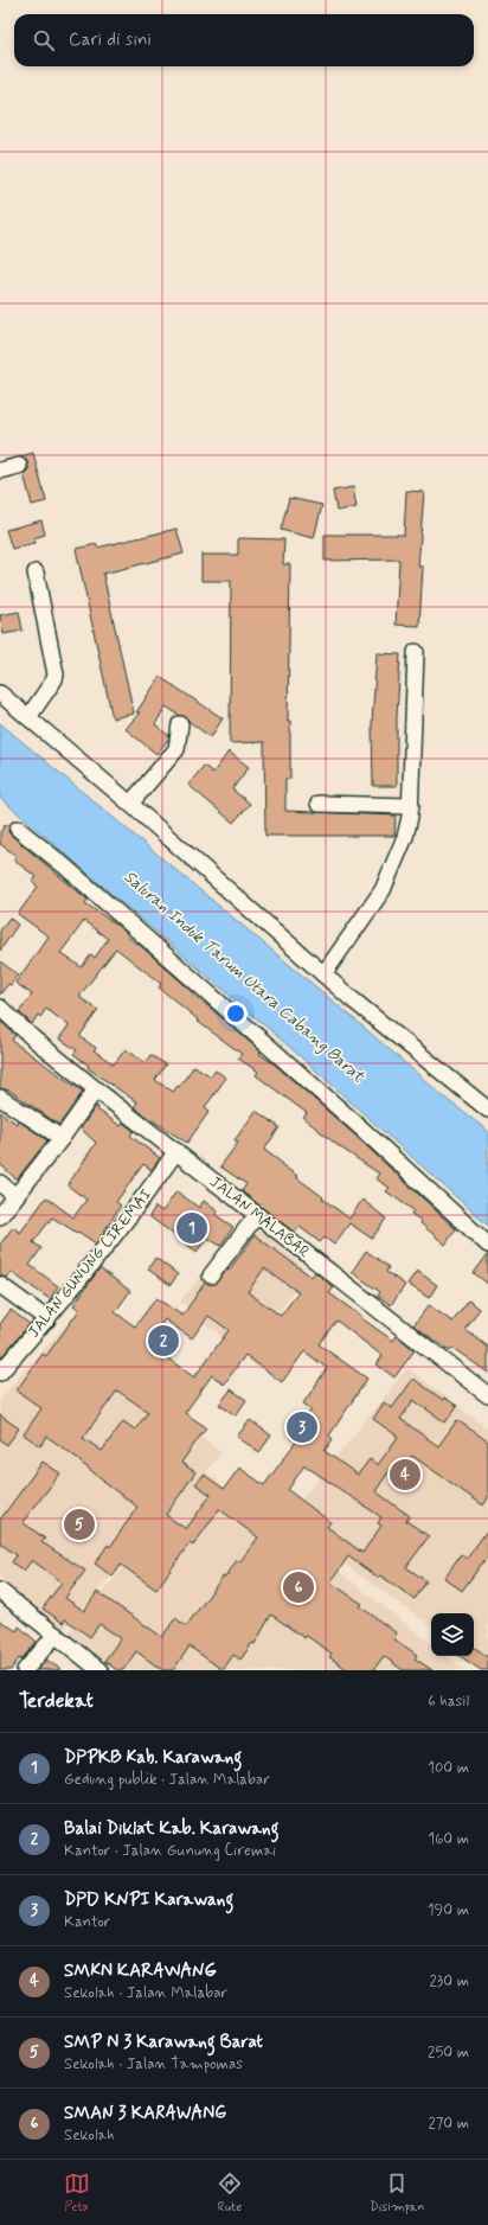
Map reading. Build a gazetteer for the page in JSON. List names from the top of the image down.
{
  "streets": {
    "street": ["JALAN MALABAR", "JALAN GUNUNG CIREMAI"]
  },
  "crossings": [
    ["JALAN MALABAR", "JALAN GUNUNG CIREMAI"]
  ],
  "water": ["Saluran Induk Tarum Utara Cabang Barat"],
  "page": {
    "search": "Cari di sini",
    "pins": [
      "1",
      "2",
      "3",
      "4",
      "5",
      "6"
    ],
    "heading": ["Terdekat", "6 hasil"],
    "list": [
      {
        "mark": "1",
        "name": "DPPKB Kab. Karawang",
        "note": "Gedung publik · Jalan Malabar",
        "value": "100 m"
      },
      {
        "mark": "2",
        "name": "Balai Diklat Kab. Karawang",
        "note": "Kantor · Jalan Gunung Ciremai",
        "value": "160 m"
      },
      {
        "mark": "3",
        "name": "DPD KNPI Karawang",
        "note": "Kantor",
        "value": "190 m"
      },
      {
        "mark": "4",
        "name": "SMKN KARAWANG",
        "note": "Sekolah · Jalan Malabar",
        "value": "230 m"
      },
      {
        "mark": "5",
        "name": "SMP N 3 Karawang Barat",
        "note": "Sekolah · Jalan Tampomas",
        "value": "250 m"
      },
      {
        "mark": "6",
        "name": "SMAN 3 KARAWANG",
        "note": "Sekolah",
        "value": "270 m"
      }
    ],
    "nav": ["Peta", "Rute", "Disimpan"]
  }
}
